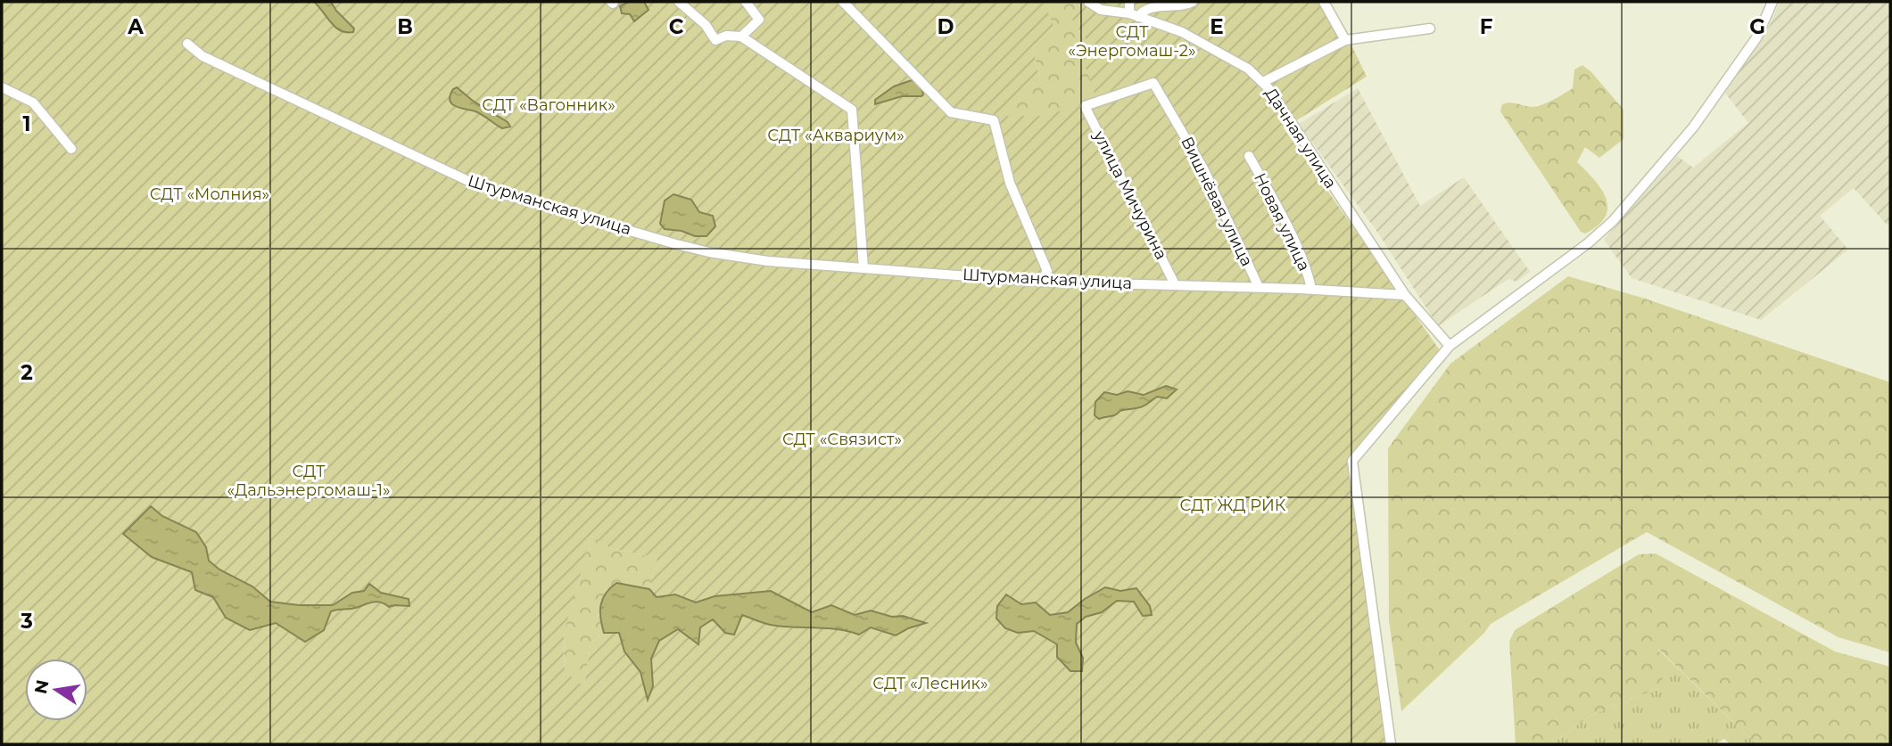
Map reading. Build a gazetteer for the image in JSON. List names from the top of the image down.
{
  "streets": {
    "street": [
      "Дачная улица",
      "улица Мичурина",
      "Вишнёвая улица",
      "Штурманская улица",
      "Новая улица"
    ]
  },
  "crossings": [
    ["Дачная улица", "Штурманская улица"],
    ["улица Мичурина", "Вишнёвая улица"],
    ["улица Мичурина", "Штурманская улица"],
    ["Вишнёвая улица", "Штурманская улица"],
    ["Штурманская улица", "Новая улица"]
  ],
  "parks": [
    "СДТ «Энергомаш-2»",
    "СДТ «Вагонник»",
    "СДТ «Аквариум»",
    "СДТ «Молния»",
    "СДТ «Связист»",
    "СДТ «Дальэнергомаш-1»",
    "СДТ ЖД РИК",
    "СДТ «Лесник»"
  ],
  "north": "left",
  "grid": {
    "columns": [
      "A",
      "B",
      "C",
      "D",
      "E",
      "F",
      "G"
    ],
    "rows": ["1", "2", "3"]
  }
}
